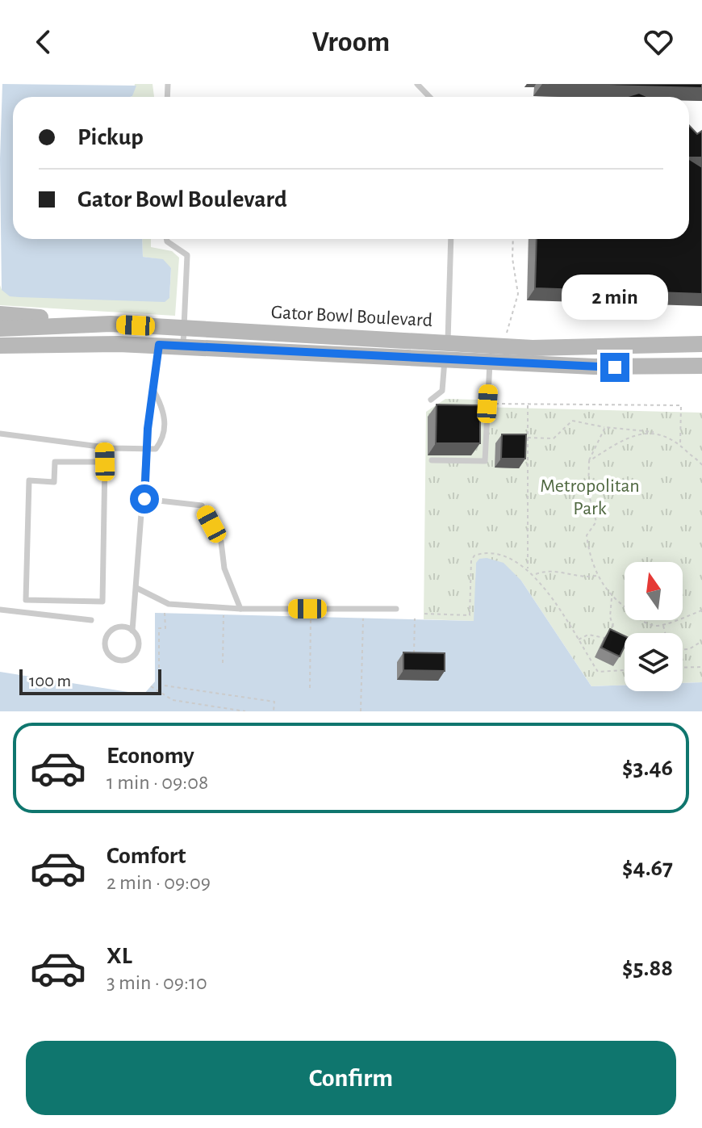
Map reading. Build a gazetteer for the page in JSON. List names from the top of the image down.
{
  "streets": {
    "main road": ["Gator Bowl Boulevard"]
  },
  "parks": ["Metropolitan Park"],
  "scale_bar": "100 m",
  "north": "top",
  "page": {
    "header": "Vroom",
    "banner": ["Pickup", "Gator Bowl Boulevard"],
    "bubble": "2 min",
    "scale": "100 m",
    "list": [
      {
        "name": "Economy",
        "note": "1 min · 09:08",
        "value": "$3.46"
      },
      {
        "name": "Comfort",
        "note": "2 min · 09:09",
        "value": "$4.67"
      },
      {
        "name": "XL",
        "note": "3 min · 09:10",
        "value": "$5.88"
      }
    ],
    "buttons": "Confirm"
  }
}
